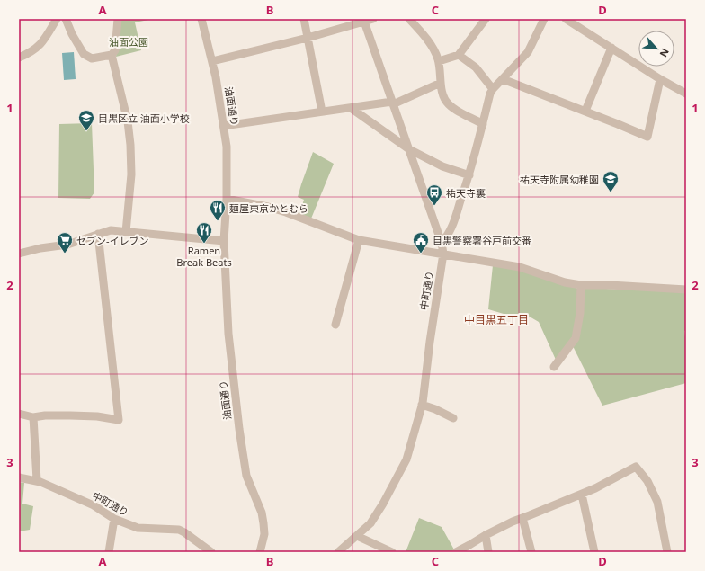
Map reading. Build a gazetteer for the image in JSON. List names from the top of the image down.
{
  "streets": {
    "street": ["油面通り", "中町通り"]
  },
  "districts": ["中目黒五丁目"],
  "parks": ["油面公園"],
  "places": {
    "school or university": ["目黒区立 油面小学校", "祐天寺附属幼稚園"],
    "bus stop": ["祐天寺裏"],
    "restaurant": ["麺屋東京かとむら", "Ramen Break Beats"],
    "supermarket": ["セブン-イレブン"],
    "public building": ["目黒警察署谷戸前交番"]
  },
  "north": "bottom right",
  "grid": {
    "columns": [
      "A",
      "B",
      "C",
      "D"
    ],
    "rows": ["1", "2", "3"]
  }
}
